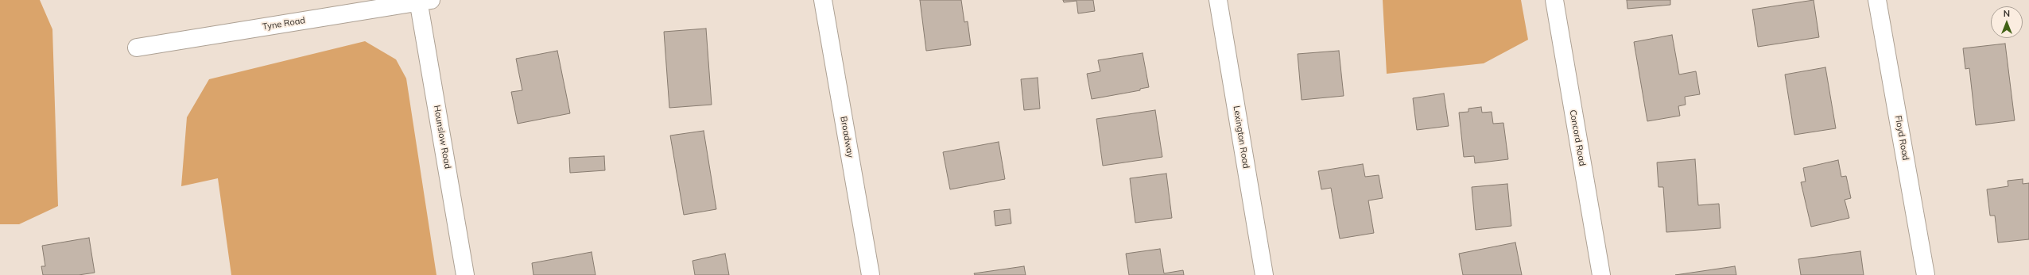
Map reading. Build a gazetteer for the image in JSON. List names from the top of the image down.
{
  "streets": {
    "street": [
      "Tyne Road",
      "Hounslow Road",
      "Broadway",
      "Lexington Road",
      "Concord Road",
      "Floyd Road"
    ]
  },
  "crossings": [
    ["Tyne Road", "Hounslow Road"]
  ],
  "north": "top"
}
